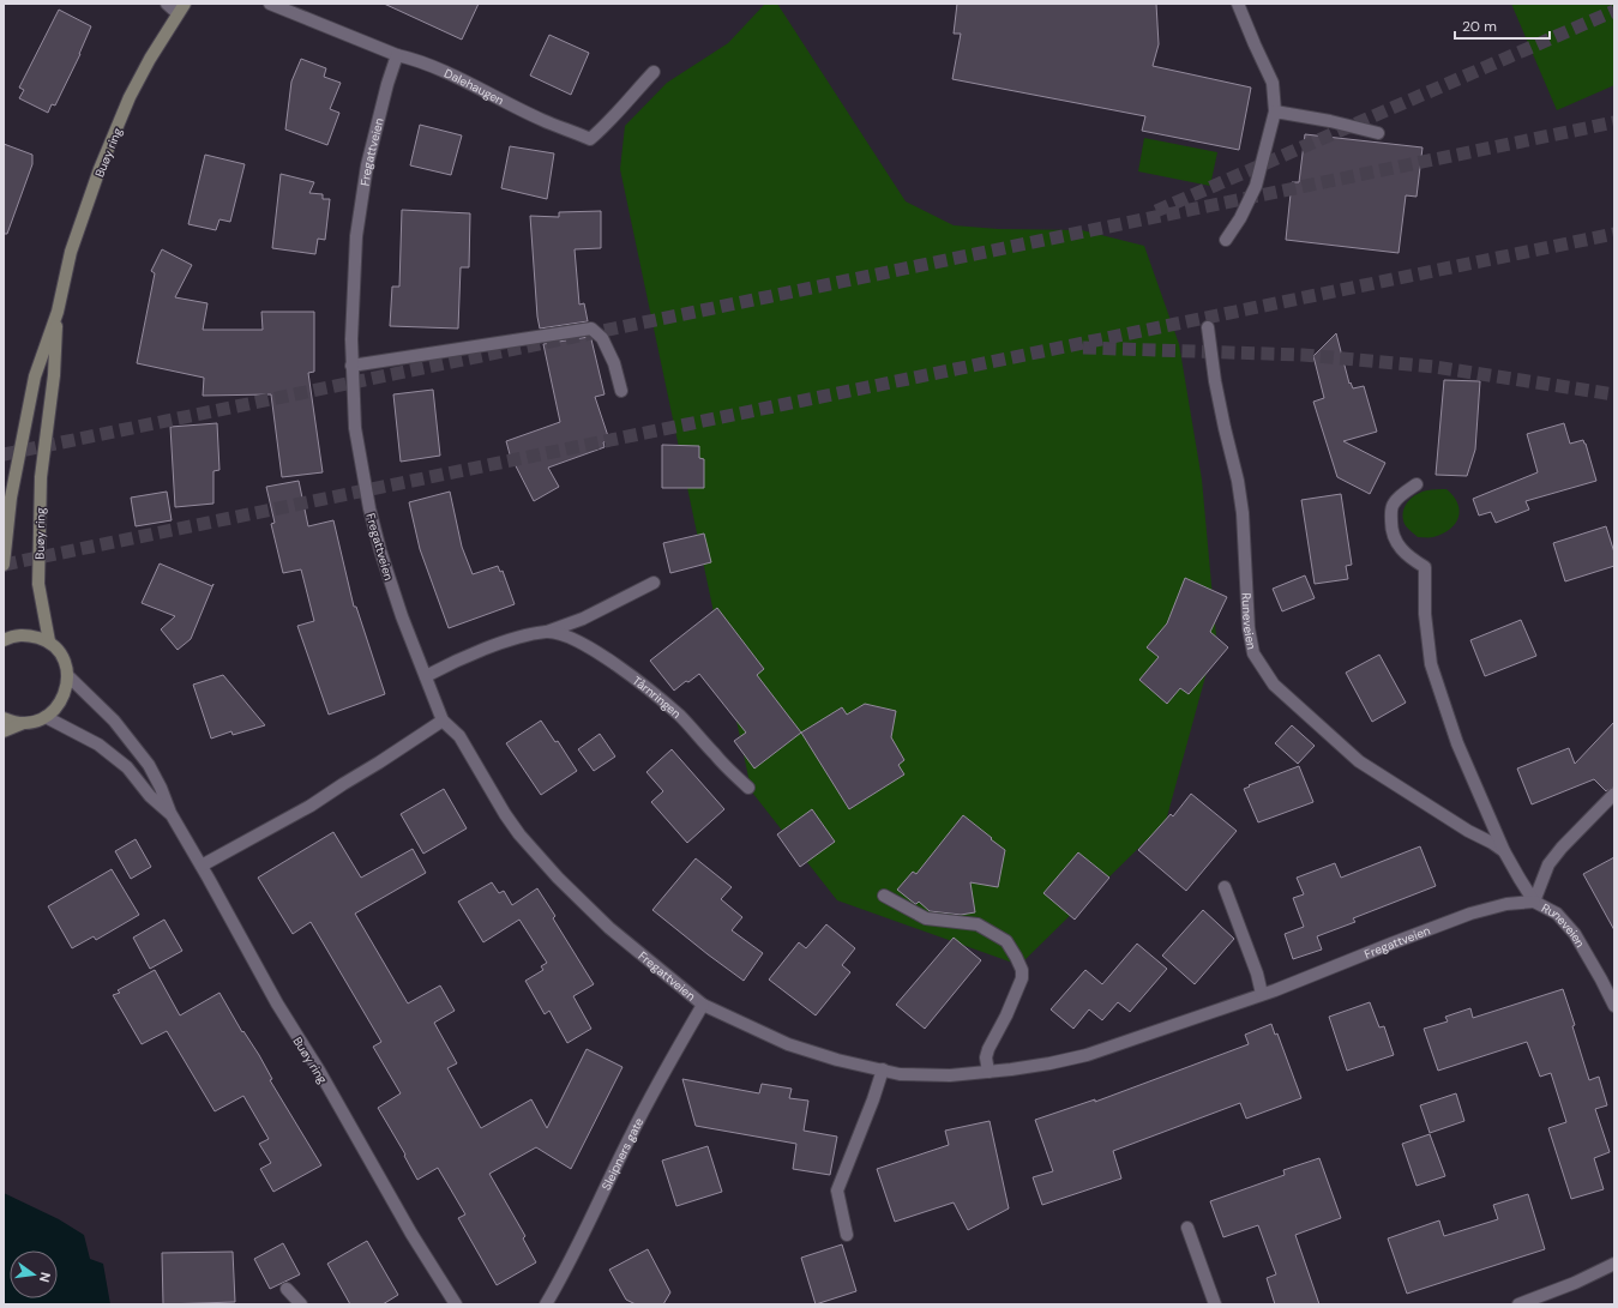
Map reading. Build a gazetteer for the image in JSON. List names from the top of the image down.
{
  "streets": {
    "main road": ["Buøy ring"],
    "street": [
      "Dalehaugen",
      "Fregattveien",
      "Runeveien",
      "Tårnringen",
      "Sleipners gate"
    ]
  },
  "crossings": [
    ["Dalehaugen", "Fregattveien"],
    ["Fregattveien", "Runeveien"],
    ["Fregattveien", "Tårnringen"],
    ["Fregattveien", "Sleipners gate"]
  ],
  "scale_bar": "20 m",
  "north": "right"
}
